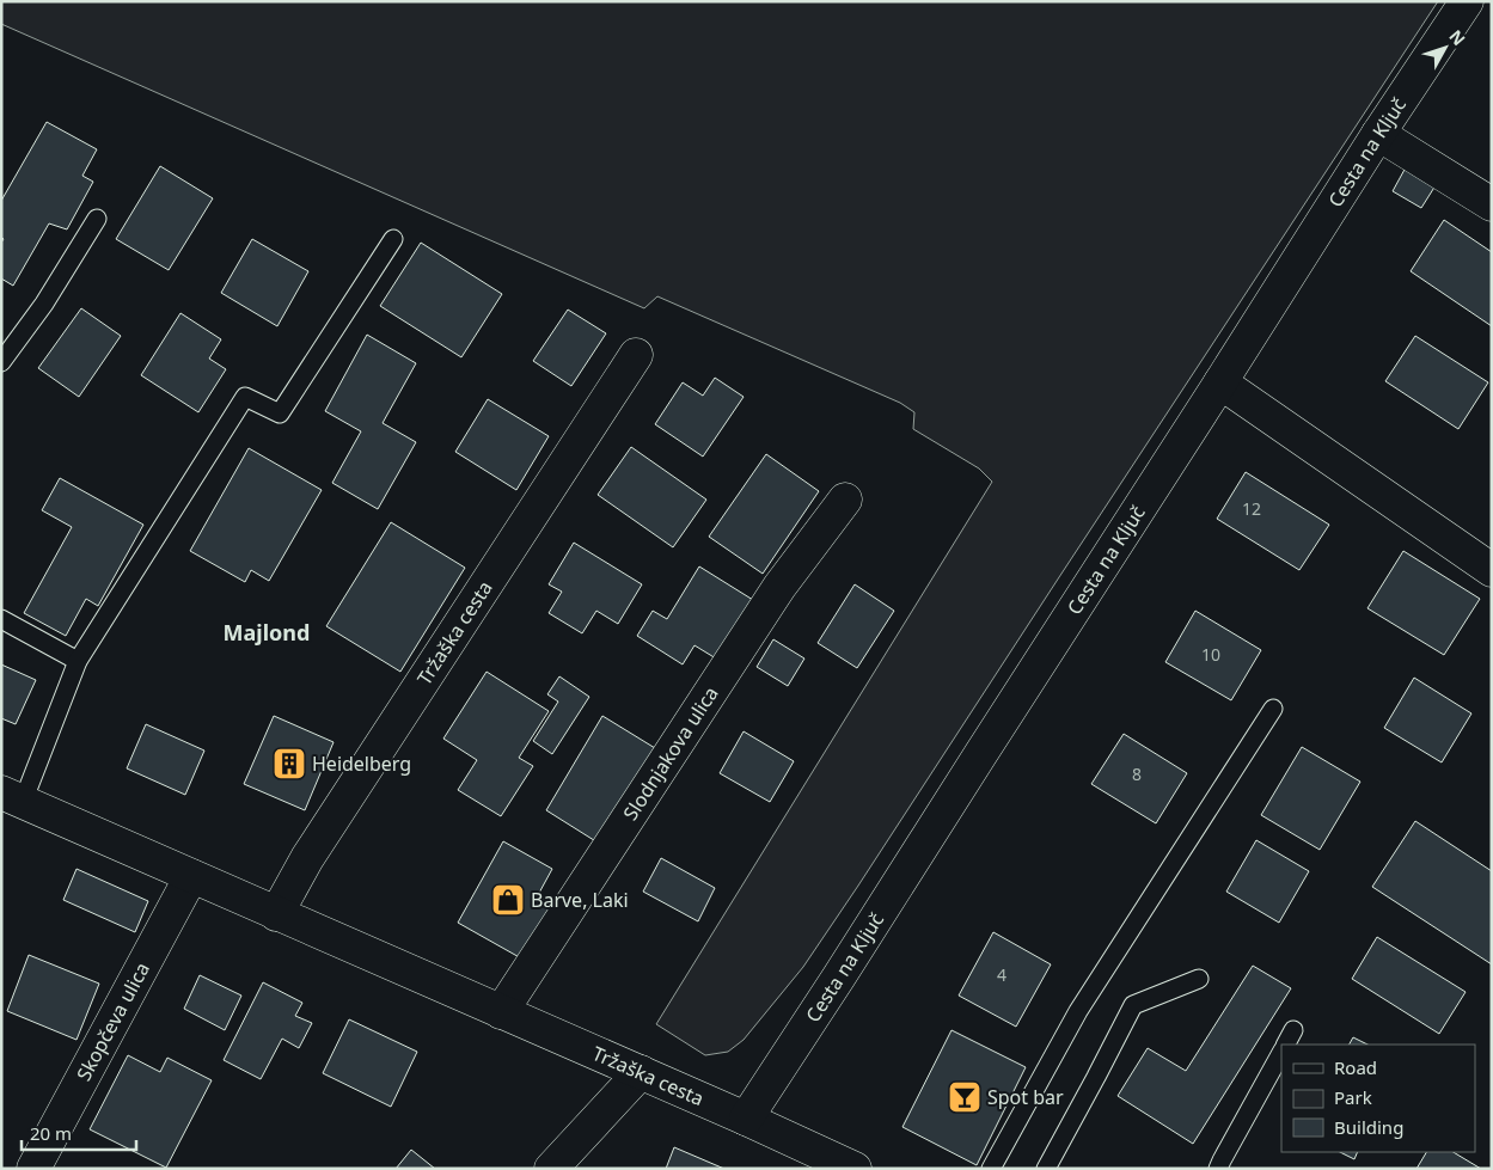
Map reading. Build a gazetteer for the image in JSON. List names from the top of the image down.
{
  "streets": {
    "street": [
      "Cesta na Ključ",
      "Tržaška cesta",
      "Slodnjakova ulica",
      "Skopčeva ulica"
    ]
  },
  "crossings": [
    ["Cesta na Ključ", "Tržaška cesta"],
    ["Tržaška cesta", "Slodnjakova ulica"],
    ["Tržaška cesta", "Skopčeva ulica"]
  ],
  "districts": ["Majlond"],
  "places": {
    "building": ["Heidelberg"],
    "shop": ["Barve, Laki"],
    "bar": ["Spot bar"]
  },
  "house_numbers": [
    "12",
    "10",
    "8",
    "4"
  ],
  "legend": ["Road", "Park", "Building"],
  "scale_bar": "20 m",
  "north": "top right"
}
